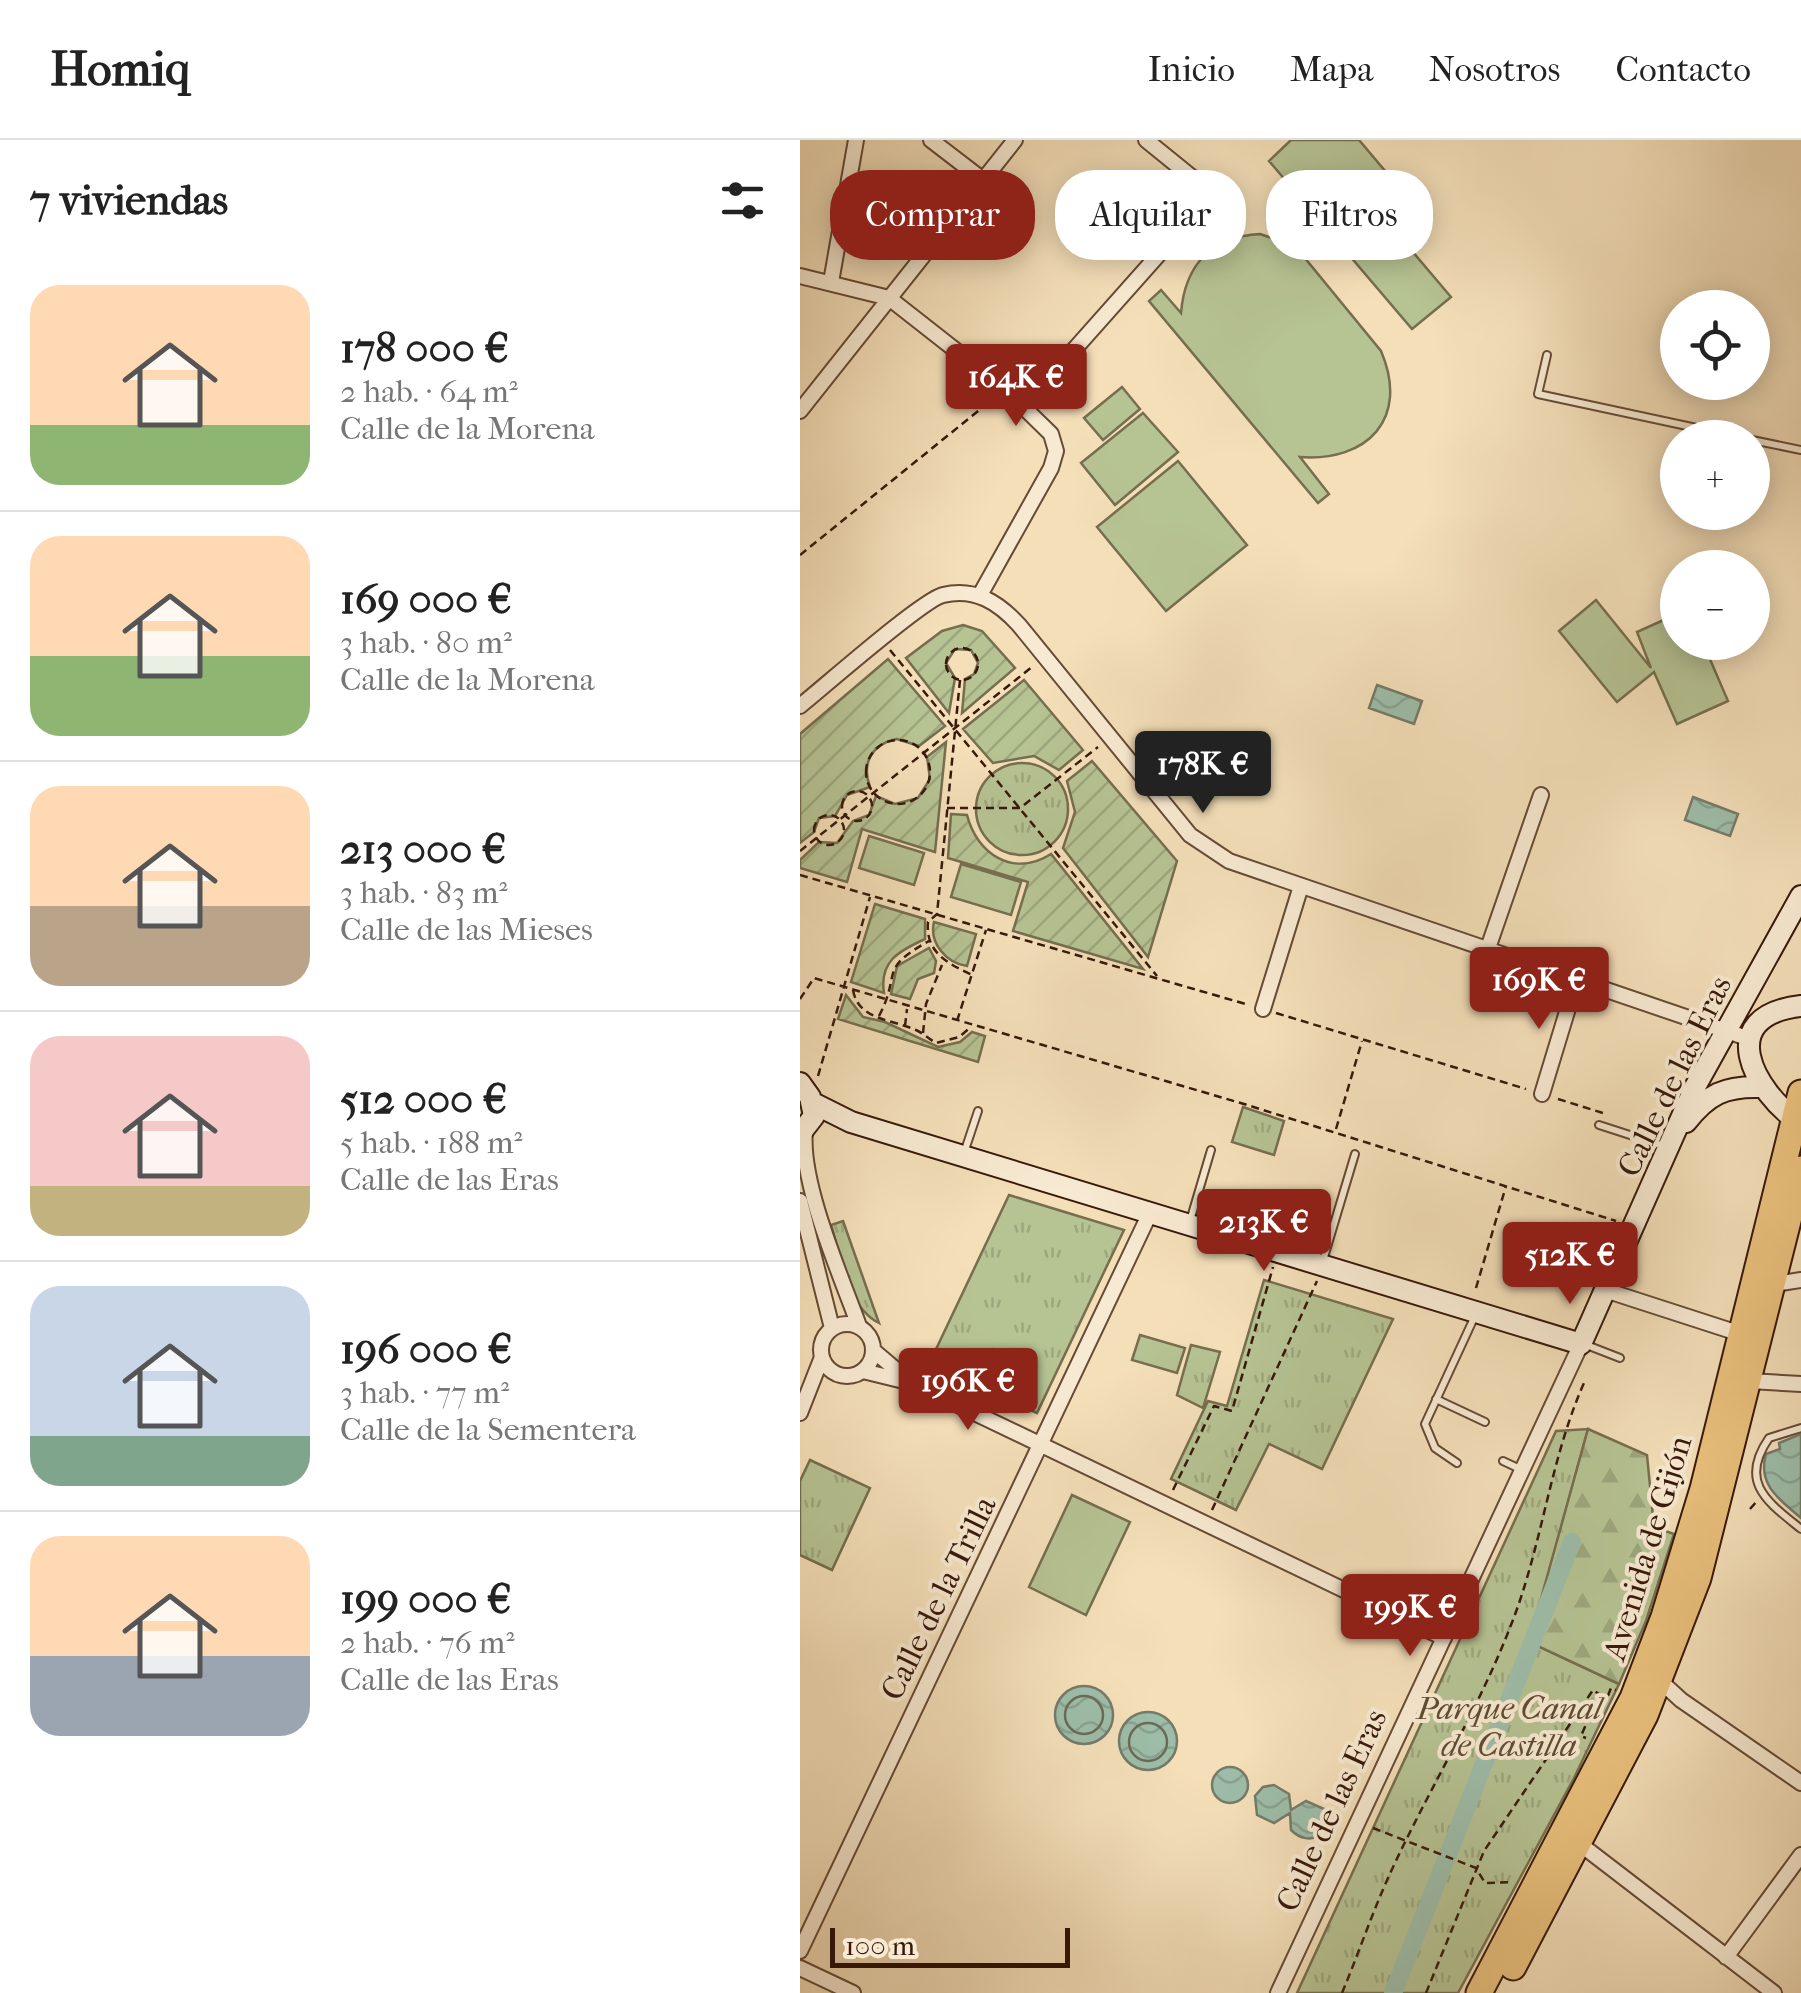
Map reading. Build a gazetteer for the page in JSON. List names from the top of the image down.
{
  "streets": {
    "highway": ["Avenida de Gijón"],
    "main road": ["Calle de las Eras"],
    "street": ["Calle de la Trilla"]
  },
  "parks": ["Parque Canal de Castilla"],
  "scale_bar": "100 m",
  "page": {
    "header": "Homiq",
    "nav": [
      "Inicio",
      "Mapa",
      "Nosotros",
      "Contacto"
    ],
    "heading": "7 viviendas",
    "chip": ["Comprar", "Alquilar", "Filtros"],
    "list": [
      {
        "name": "178 000 €",
        "note": "2 hab. · 64 m² · Calle de la Morena"
      },
      {
        "name": "169 000 €",
        "note": "3 hab. · 80 m² · Calle de la Morena"
      },
      {
        "name": "213 000 €",
        "note": "3 hab. · 83 m² · Calle de las Mieses"
      },
      {
        "name": "512 000 €",
        "note": "5 hab. · 188 m² · Calle de las Eras"
      },
      {
        "name": "196 000 €",
        "note": "3 hab. · 77 m² · Calle de la Sementera"
      },
      {
        "name": "199 000 €",
        "note": "2 hab. · 76 m² · Calle de las Eras"
      }
    ],
    "map_buttons": ["+", "−"],
    "price": [
      "164K €",
      "178K €",
      "169K €",
      "213K €",
      "512K €",
      "196K €",
      "199K €"
    ],
    "scale": "100 m"
  }
}
